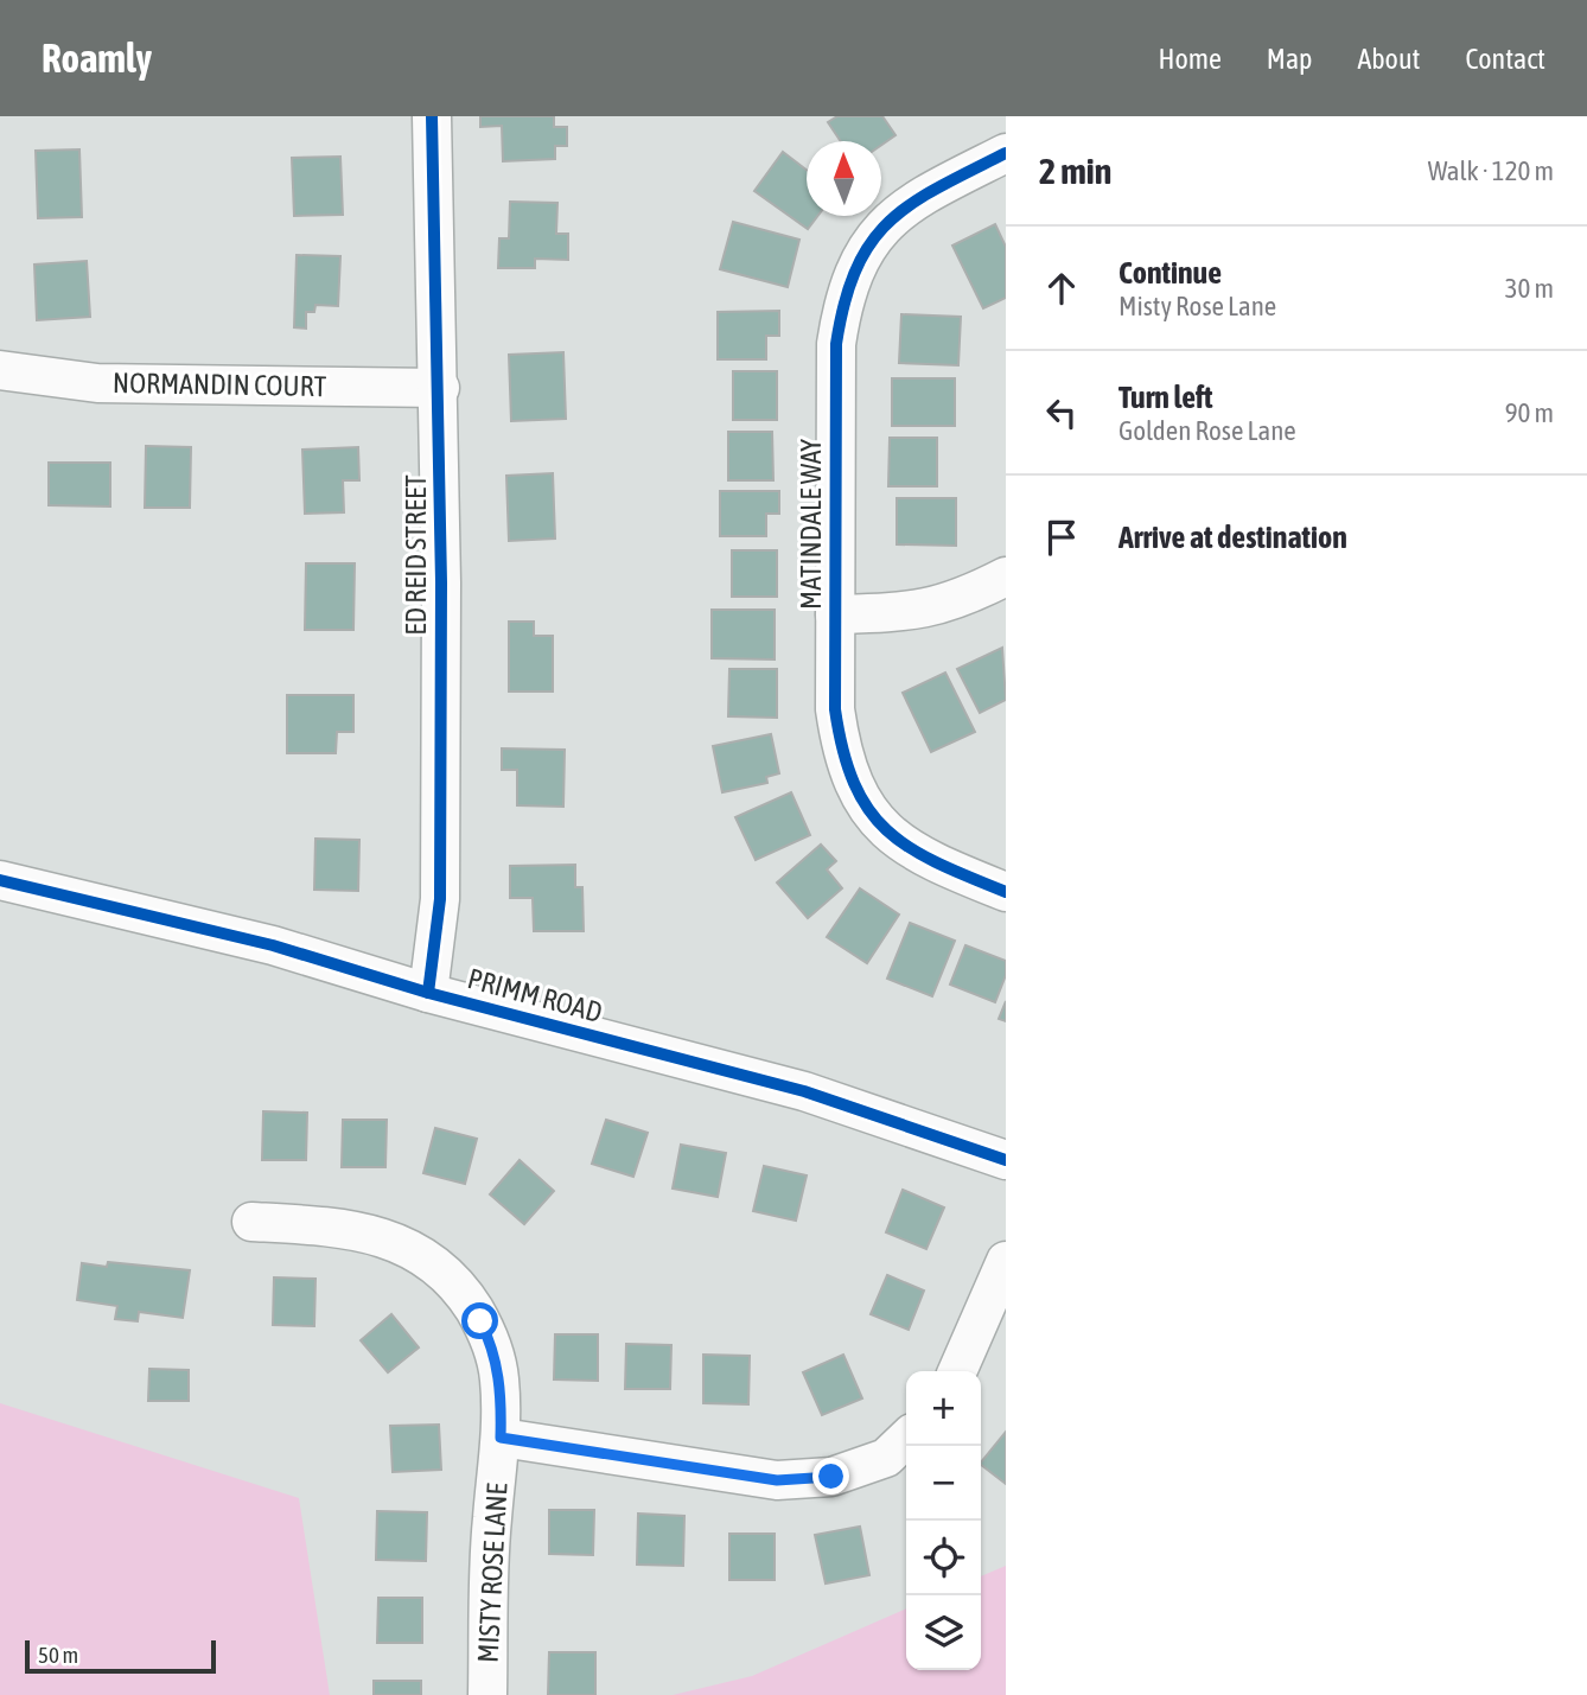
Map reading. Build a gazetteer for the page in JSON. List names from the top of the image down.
{
  "streets": {
    "street": [
      "NORMANDIN COURT",
      "MATINDALE WAY",
      "ED REID STREET",
      "PRIMM ROAD",
      "MISTY ROSE LANE"
    ]
  },
  "crossings": [
    ["NORMANDIN COURT", "ED REID STREET"],
    ["ED REID STREET", "PRIMM ROAD"]
  ],
  "scale_bar": "50 m",
  "north": "top",
  "page": {
    "header": "Roamly",
    "nav": [
      "Home",
      "Map",
      "About",
      "Contact"
    ],
    "heading": ["2 min", "Walk · 120 m"],
    "list": [
      ["Continue", "Misty Rose Lane", "30 m"],
      ["Turn left", "Golden Rose Lane", "90 m"],
      "Arrive at destination"
    ],
    "map_buttons": ["+", "−"],
    "scale": "50 m"
  }
}
